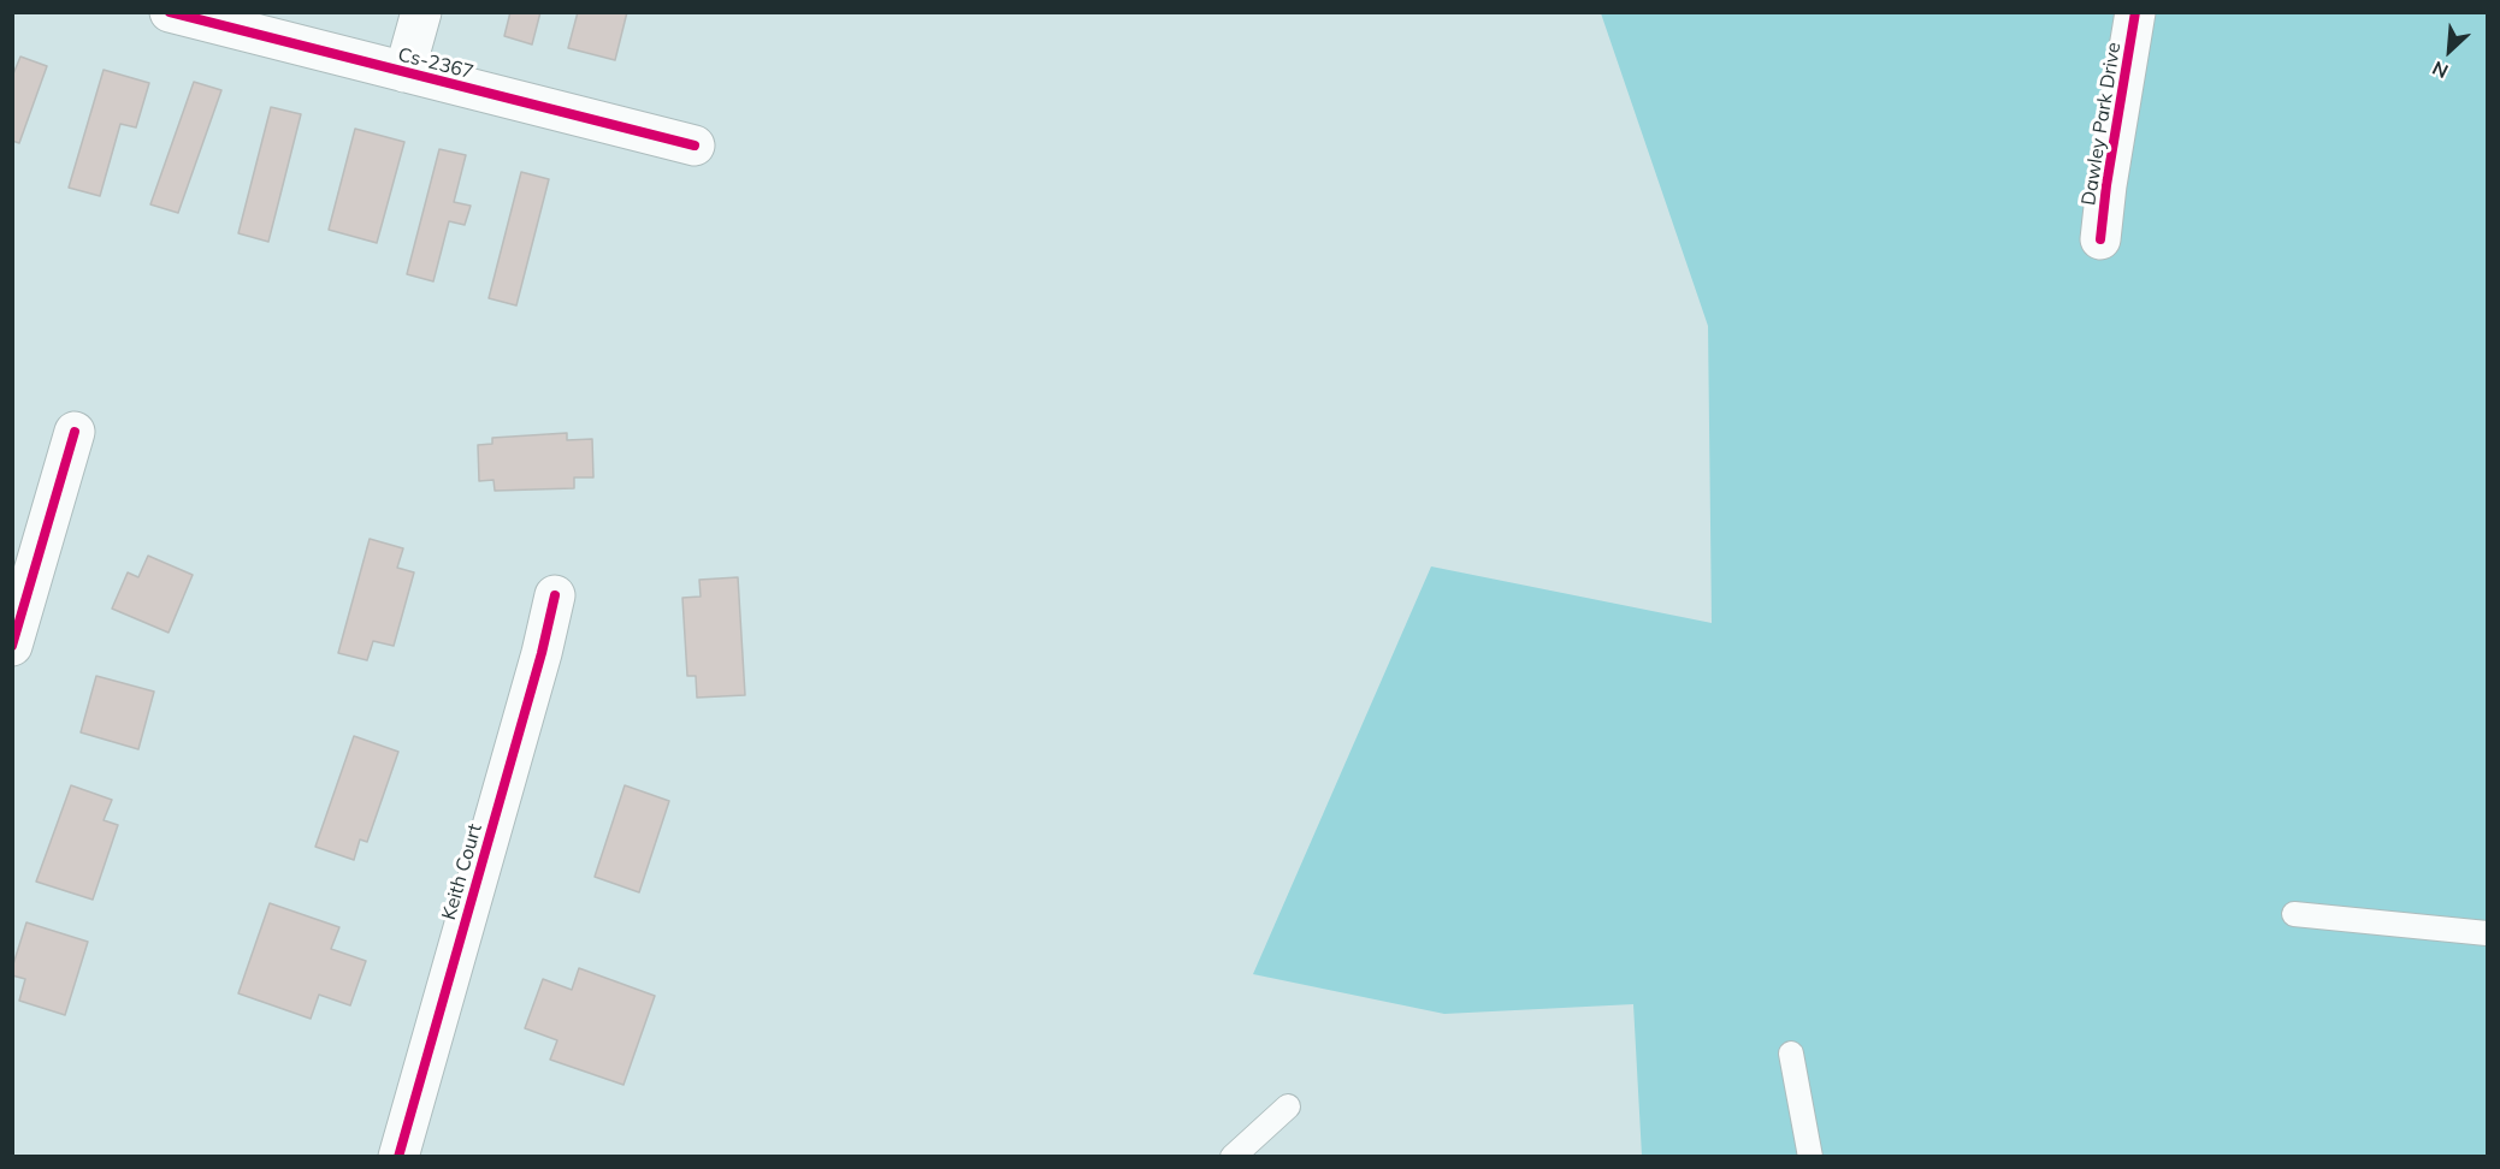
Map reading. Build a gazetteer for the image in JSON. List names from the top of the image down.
{
  "streets": {
    "street": ["Cs-2367", "Dawley Park Drive", "Keith Court"]
  },
  "north": "bottom left"
}
